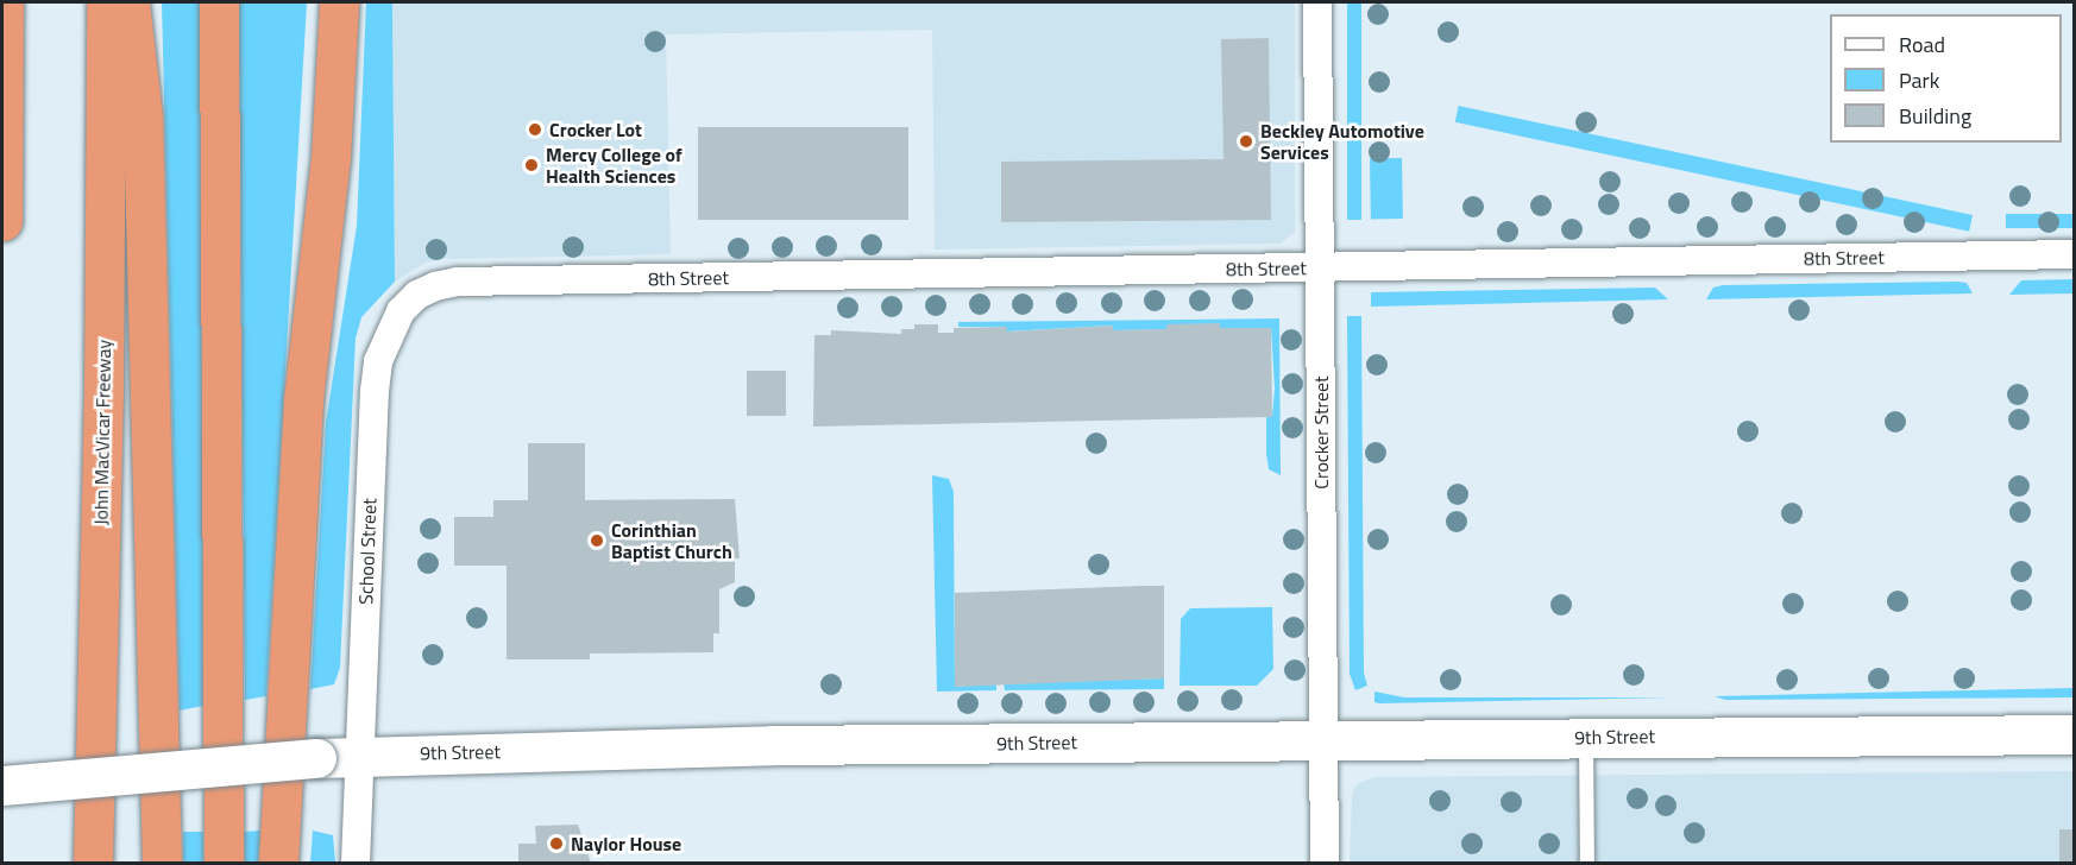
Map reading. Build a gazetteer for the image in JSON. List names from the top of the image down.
{
  "streets": {
    "highway": ["John MacVicar Freeway"],
    "street": [
      "8th Street",
      "Crocker Street",
      "School Street",
      "9th Street"
    ]
  },
  "crossings": [
    ["8th Street", "Crocker Street"],
    ["8th Street", "School Street"],
    ["Crocker Street", "9th Street"],
    ["School Street", "9th Street"]
  ],
  "places": [
    "Crocker Lot",
    "Beckley Automotive Services",
    "Mercy College of Health Sciences",
    "Corinthian Baptist Church",
    "Naylor House"
  ],
  "legend": ["Road", "Park", "Building"]
}
